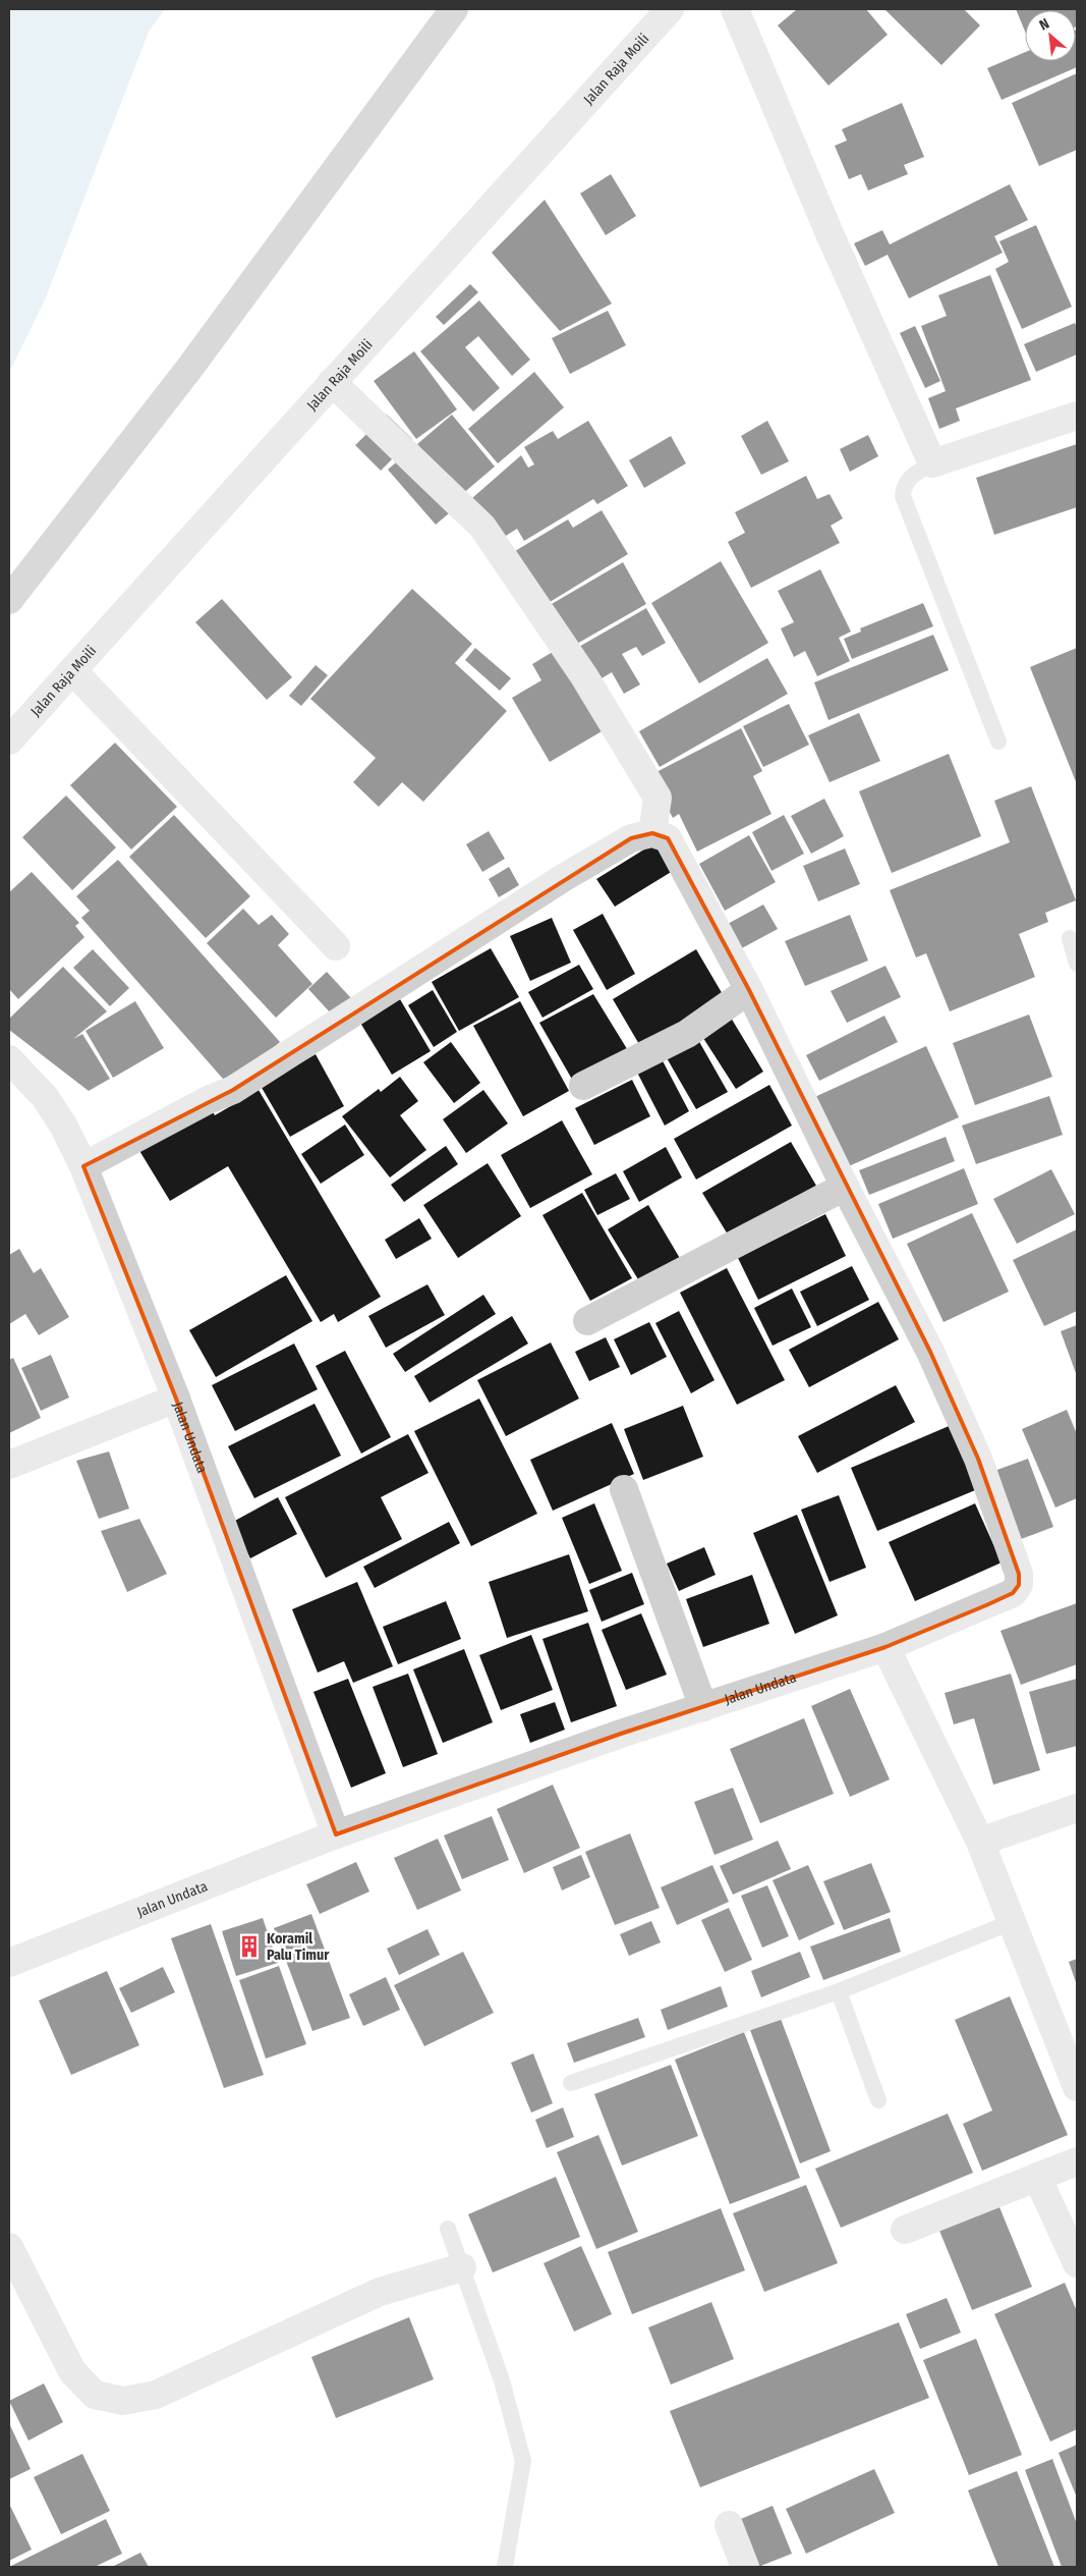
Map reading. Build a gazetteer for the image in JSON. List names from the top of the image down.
{
  "streets": {
    "street": ["Jalan Raja Moili", "Jalan Undata"]
  },
  "places": {
    "building": ["Koramil Palu Timur"]
  },
  "north": "top left"
}
